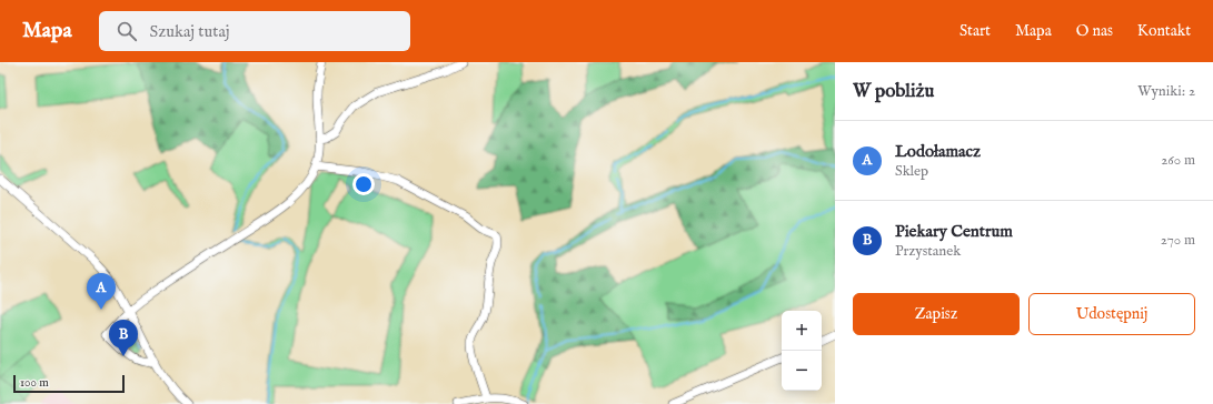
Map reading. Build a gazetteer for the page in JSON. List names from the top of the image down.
{
  "scale_bar": "100 m",
  "page": {
    "header": "Mapa",
    "search": "Szukaj tutaj",
    "nav": [
      "Start",
      "Mapa",
      "O nas",
      "Kontakt"
    ],
    "heading": ["W pobliżu", "Wyniki: 2"],
    "list": [
      {
        "mark": "A",
        "name": "Lodołamacz",
        "note": "Sklep",
        "value": "260 m"
      },
      {
        "mark": "B",
        "name": "Piekary Centrum",
        "note": "Przystanek",
        "value": "270 m"
      }
    ],
    "pins": ["A", "B"],
    "buttons": ["Zapisz", "Udostępnij"],
    "map_buttons": ["+", "−"],
    "scale": "100 m"
  }
}
